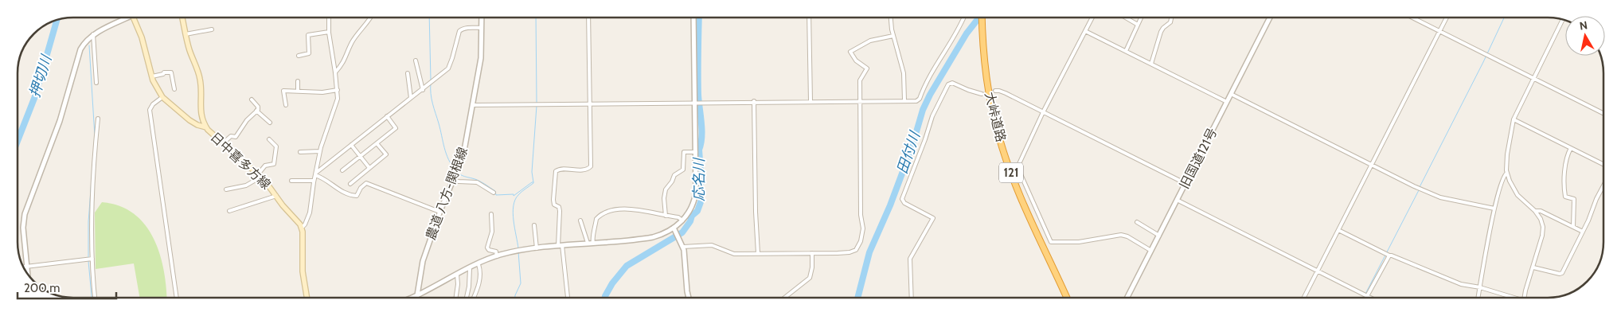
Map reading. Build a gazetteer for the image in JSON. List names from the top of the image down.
{
  "streets": {
    "highway": ["大峠道路", "121"],
    "main road": ["日中喜多方線"],
    "street": ["旧国道121号", "農道 八方-関根線"]
  },
  "water": ["押切川", "田付川", "応名川"],
  "scale_bar": "200 m",
  "north": "top"
}
